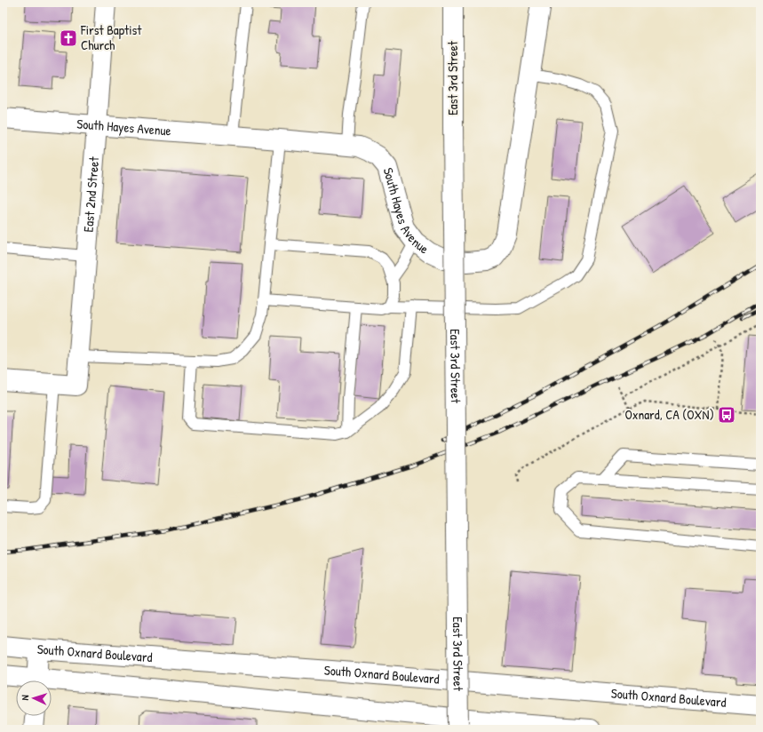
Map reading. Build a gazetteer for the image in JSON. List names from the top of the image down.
{
  "streets": {
    "street": [
      "East 3rd Street",
      "South Hayes Avenue",
      "East 2nd Street",
      "South Oxnard Boulevard"
    ]
  },
  "crossings": [
    ["South Hayes Avenue", "East 2nd Street"]
  ],
  "places": {
    "church": ["First Baptist Church"],
    "bus stop": ["Oxnard, CA (OXN)"]
  },
  "north": "left"
}
